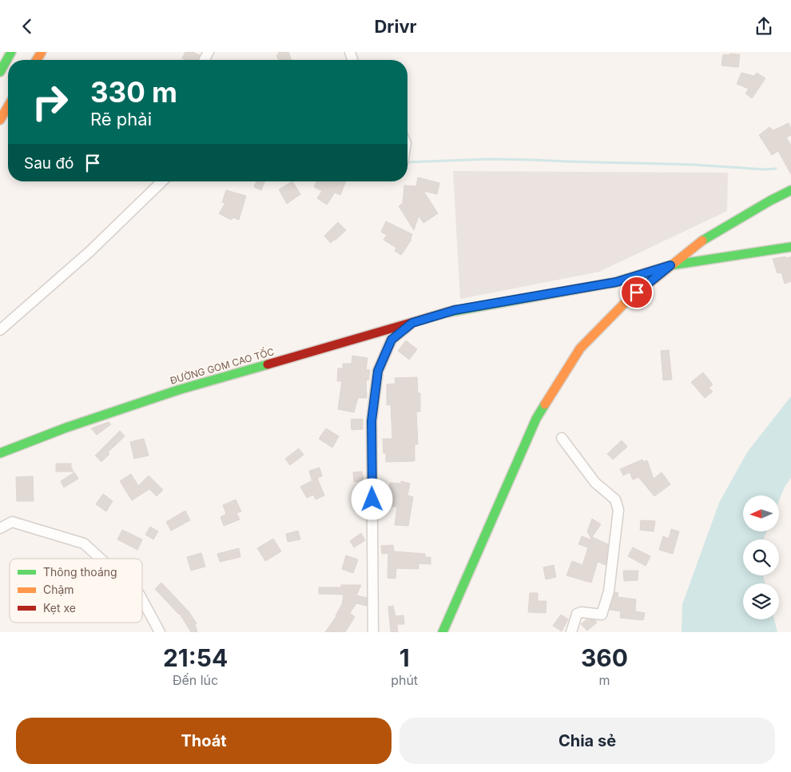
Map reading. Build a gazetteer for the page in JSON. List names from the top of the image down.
{
  "streets": {
    "main road": ["ĐƯỜNG GOM CAO TỐC"]
  },
  "legend": ["Thông thoáng", "Chậm", "Kẹt xe"],
  "north": "left",
  "page": {
    "header": "Drivr",
    "turn": ["330 m", "Rẽ phải"],
    "then": "Sau đó",
    "eta": [
      "21:54",
      "Đến lúc",
      "1",
      "phút",
      "360",
      "m"
    ],
    "buttons": ["Thoát", "Chia sẻ"]
  }
}
